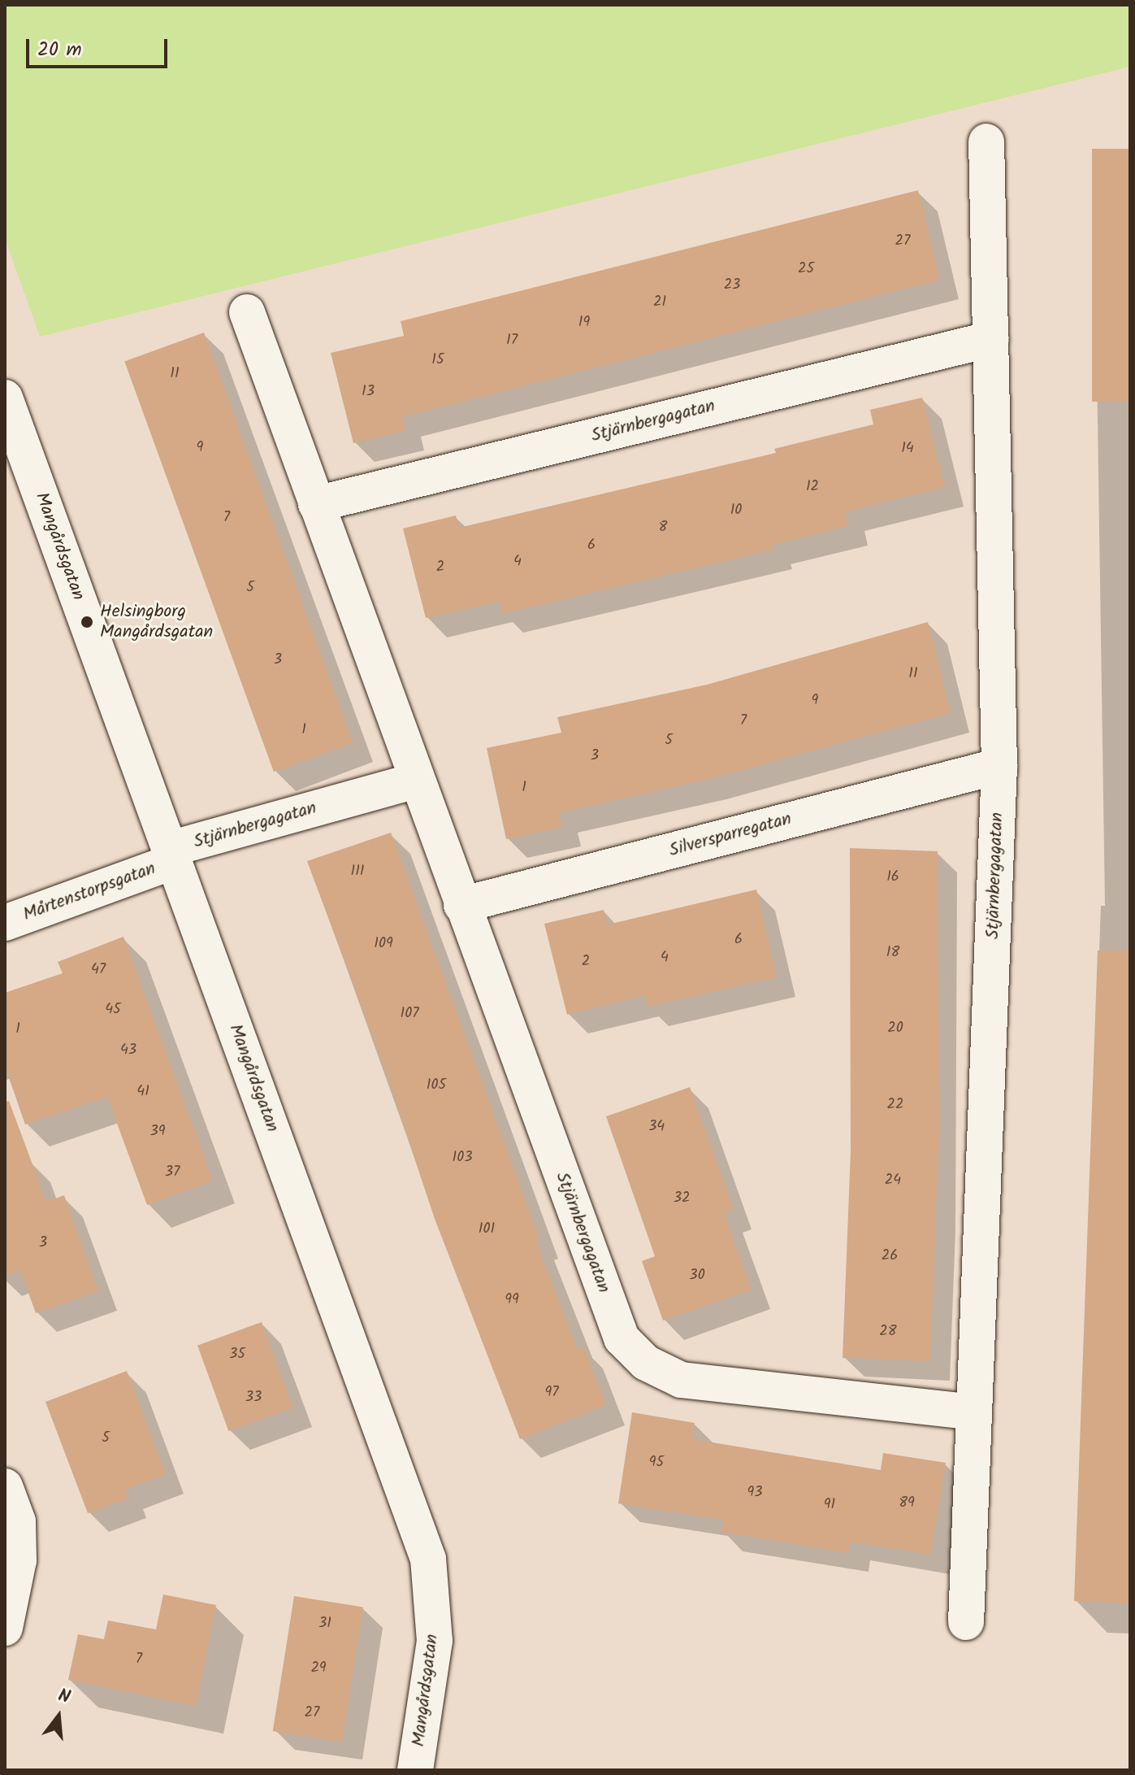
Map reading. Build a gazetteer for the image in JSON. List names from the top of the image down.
{
  "streets": {
    "street": [
      "Stjärnbergagatan",
      "Mangårdsgatan",
      "Silversparregatan",
      "Mårtenstorpsgatan"
    ]
  },
  "crossings": [
    ["Stjärnbergagatan", "Mangårdsgatan"],
    ["Stjärnbergagatan", "Silversparregatan"],
    ["Stjärnbergagatan", "Mårtenstorpsgatan"],
    ["Mangårdsgatan", "Mårtenstorpsgatan"]
  ],
  "places": ["Helsingborg Mangårdsgatan"],
  "house_numbers": [
    "27",
    "25",
    "23",
    "21",
    "19",
    "17",
    "15",
    "11",
    "13",
    "9",
    "14",
    "12",
    "10",
    "7",
    "8",
    "6",
    "4",
    "2",
    "5",
    "3",
    "11",
    "9",
    "7",
    "1",
    "5",
    "3",
    "1",
    "111",
    "16",
    "6",
    "109",
    "18",
    "4",
    "2",
    "47",
    "45",
    "107",
    "20",
    "1",
    "43",
    "105",
    "41",
    "22",
    "34",
    "39",
    "103",
    "37",
    "24",
    "32",
    "101",
    "3",
    "26",
    "30",
    "99",
    "28",
    "35",
    "97",
    "33",
    "5",
    "95",
    "93",
    "89",
    "91",
    "31",
    "7",
    "29",
    "27"
  ],
  "scale_bar": "20 m",
  "north": "top"
}
